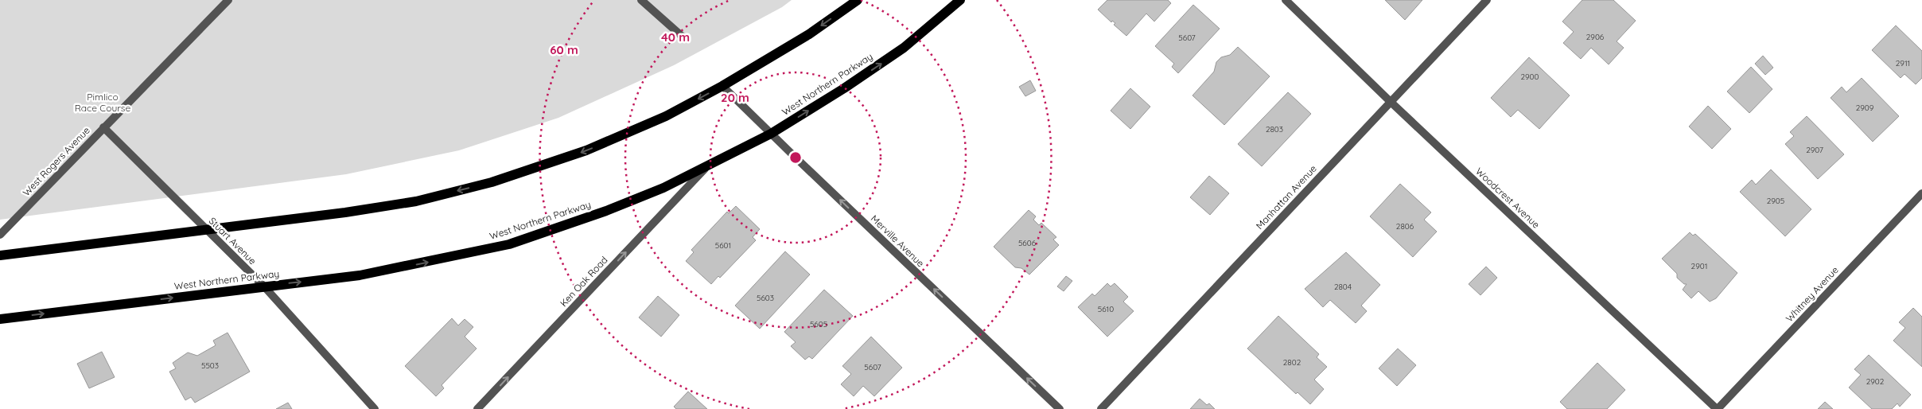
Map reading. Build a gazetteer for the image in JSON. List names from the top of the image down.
{
  "streets": {
    "main road": ["West Northern Parkway"],
    "street": [
      "West Rogers Avenue",
      "Manhattan Avenue",
      "Woodcrest Avenue",
      "Stuart Avenue",
      "Merville Avenue",
      "Ken Oak Road",
      "Whitney Avenue"
    ]
  },
  "crossings": [
    ["West Northern Parkway", "Stuart Avenue"],
    ["West Northern Parkway", "Merville Avenue"],
    ["West Northern Parkway", "Ken Oak Road"],
    ["West Rogers Avenue", "Stuart Avenue"],
    ["Manhattan Avenue", "Woodcrest Avenue"],
    ["Woodcrest Avenue", "Whitney Avenue"]
  ],
  "one_way": ["Merville Avenue", "Ken Oak Road"],
  "parks": ["Pimlico Race Course"],
  "house_numbers": [
    "2906",
    "5607",
    "2911",
    "2900",
    "2909",
    "2803",
    "2907",
    "2905",
    "2806",
    "5606",
    "5601",
    "2901",
    "2804",
    "5603",
    "5610",
    "5605",
    "2802",
    "5503",
    "5607",
    "2902"
  ],
  "rings": ["40 m", "60 m", "20 m"]
}
